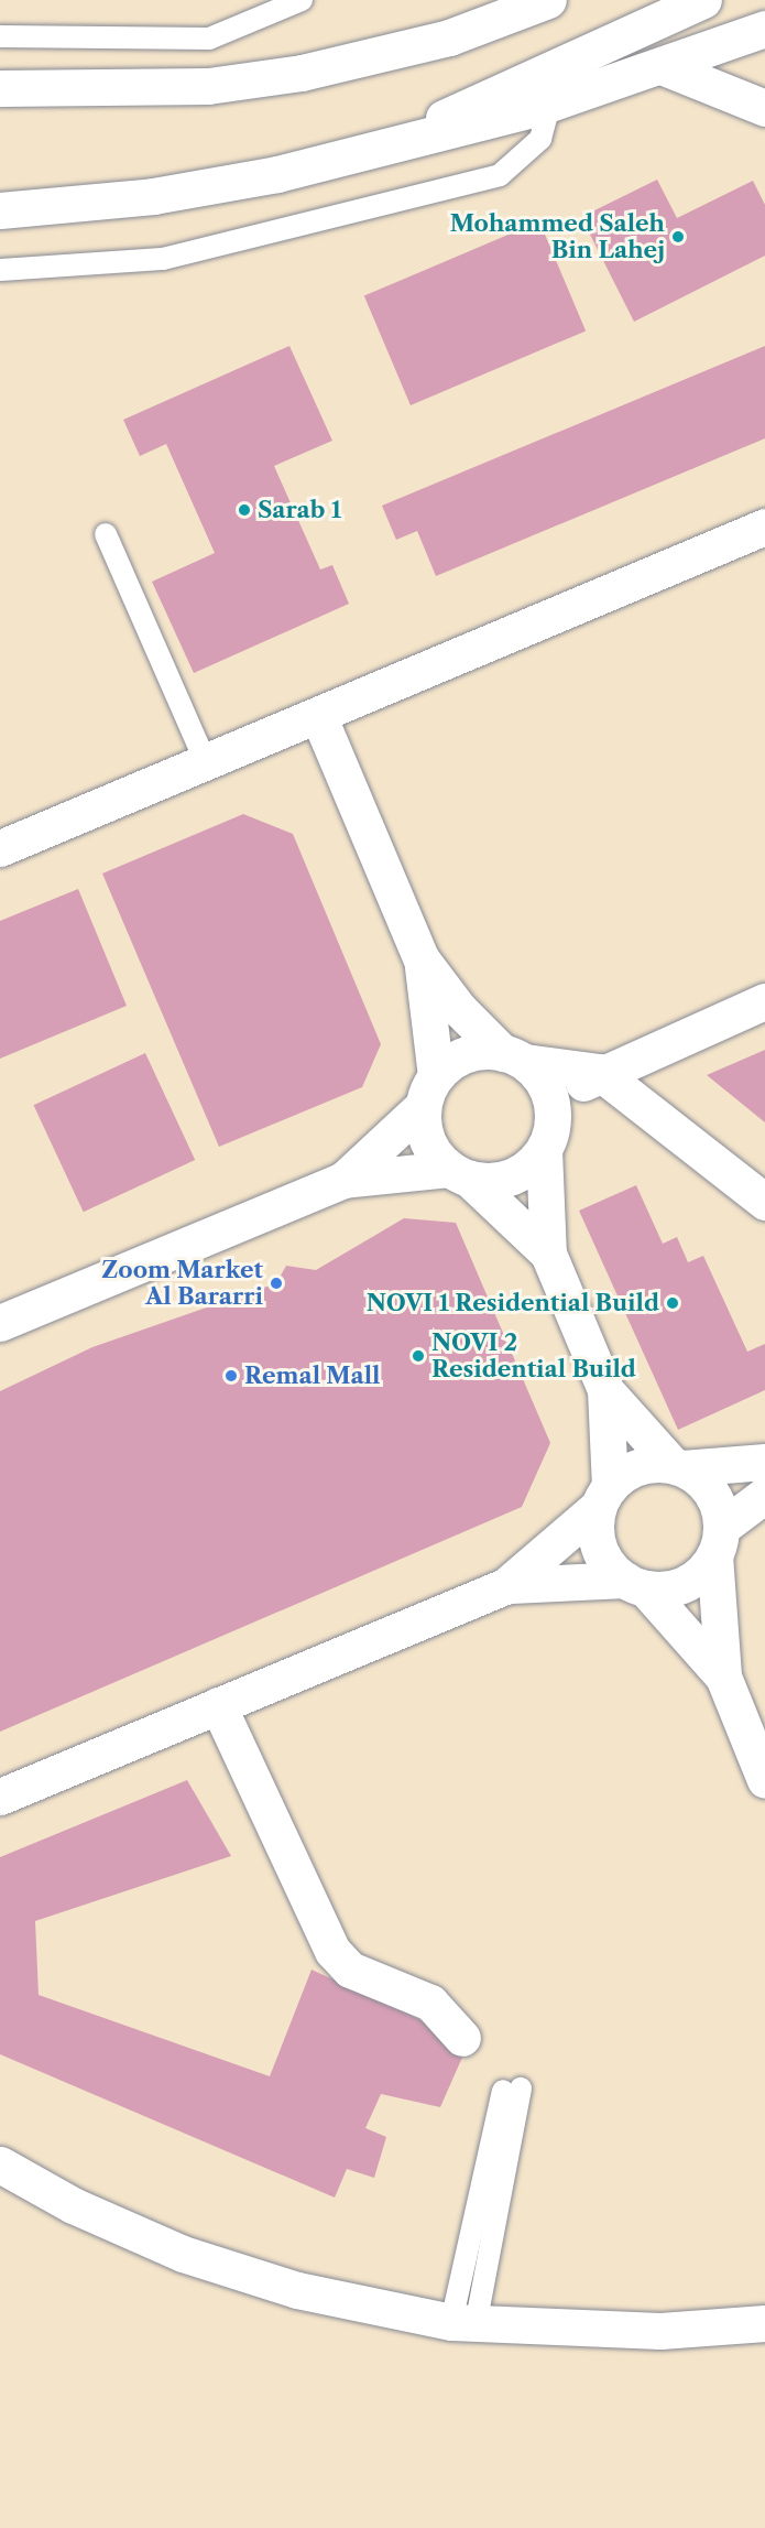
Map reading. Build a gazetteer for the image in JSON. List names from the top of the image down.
{
  "places": [
    "Mohammed Saleh Bin Lahej",
    "Sarab 1",
    "Zoom Market Al Bararri",
    "NOVI 1 Residential Build",
    "NOVI 2 Residential Build",
    "Remal Mall"
  ]
}
